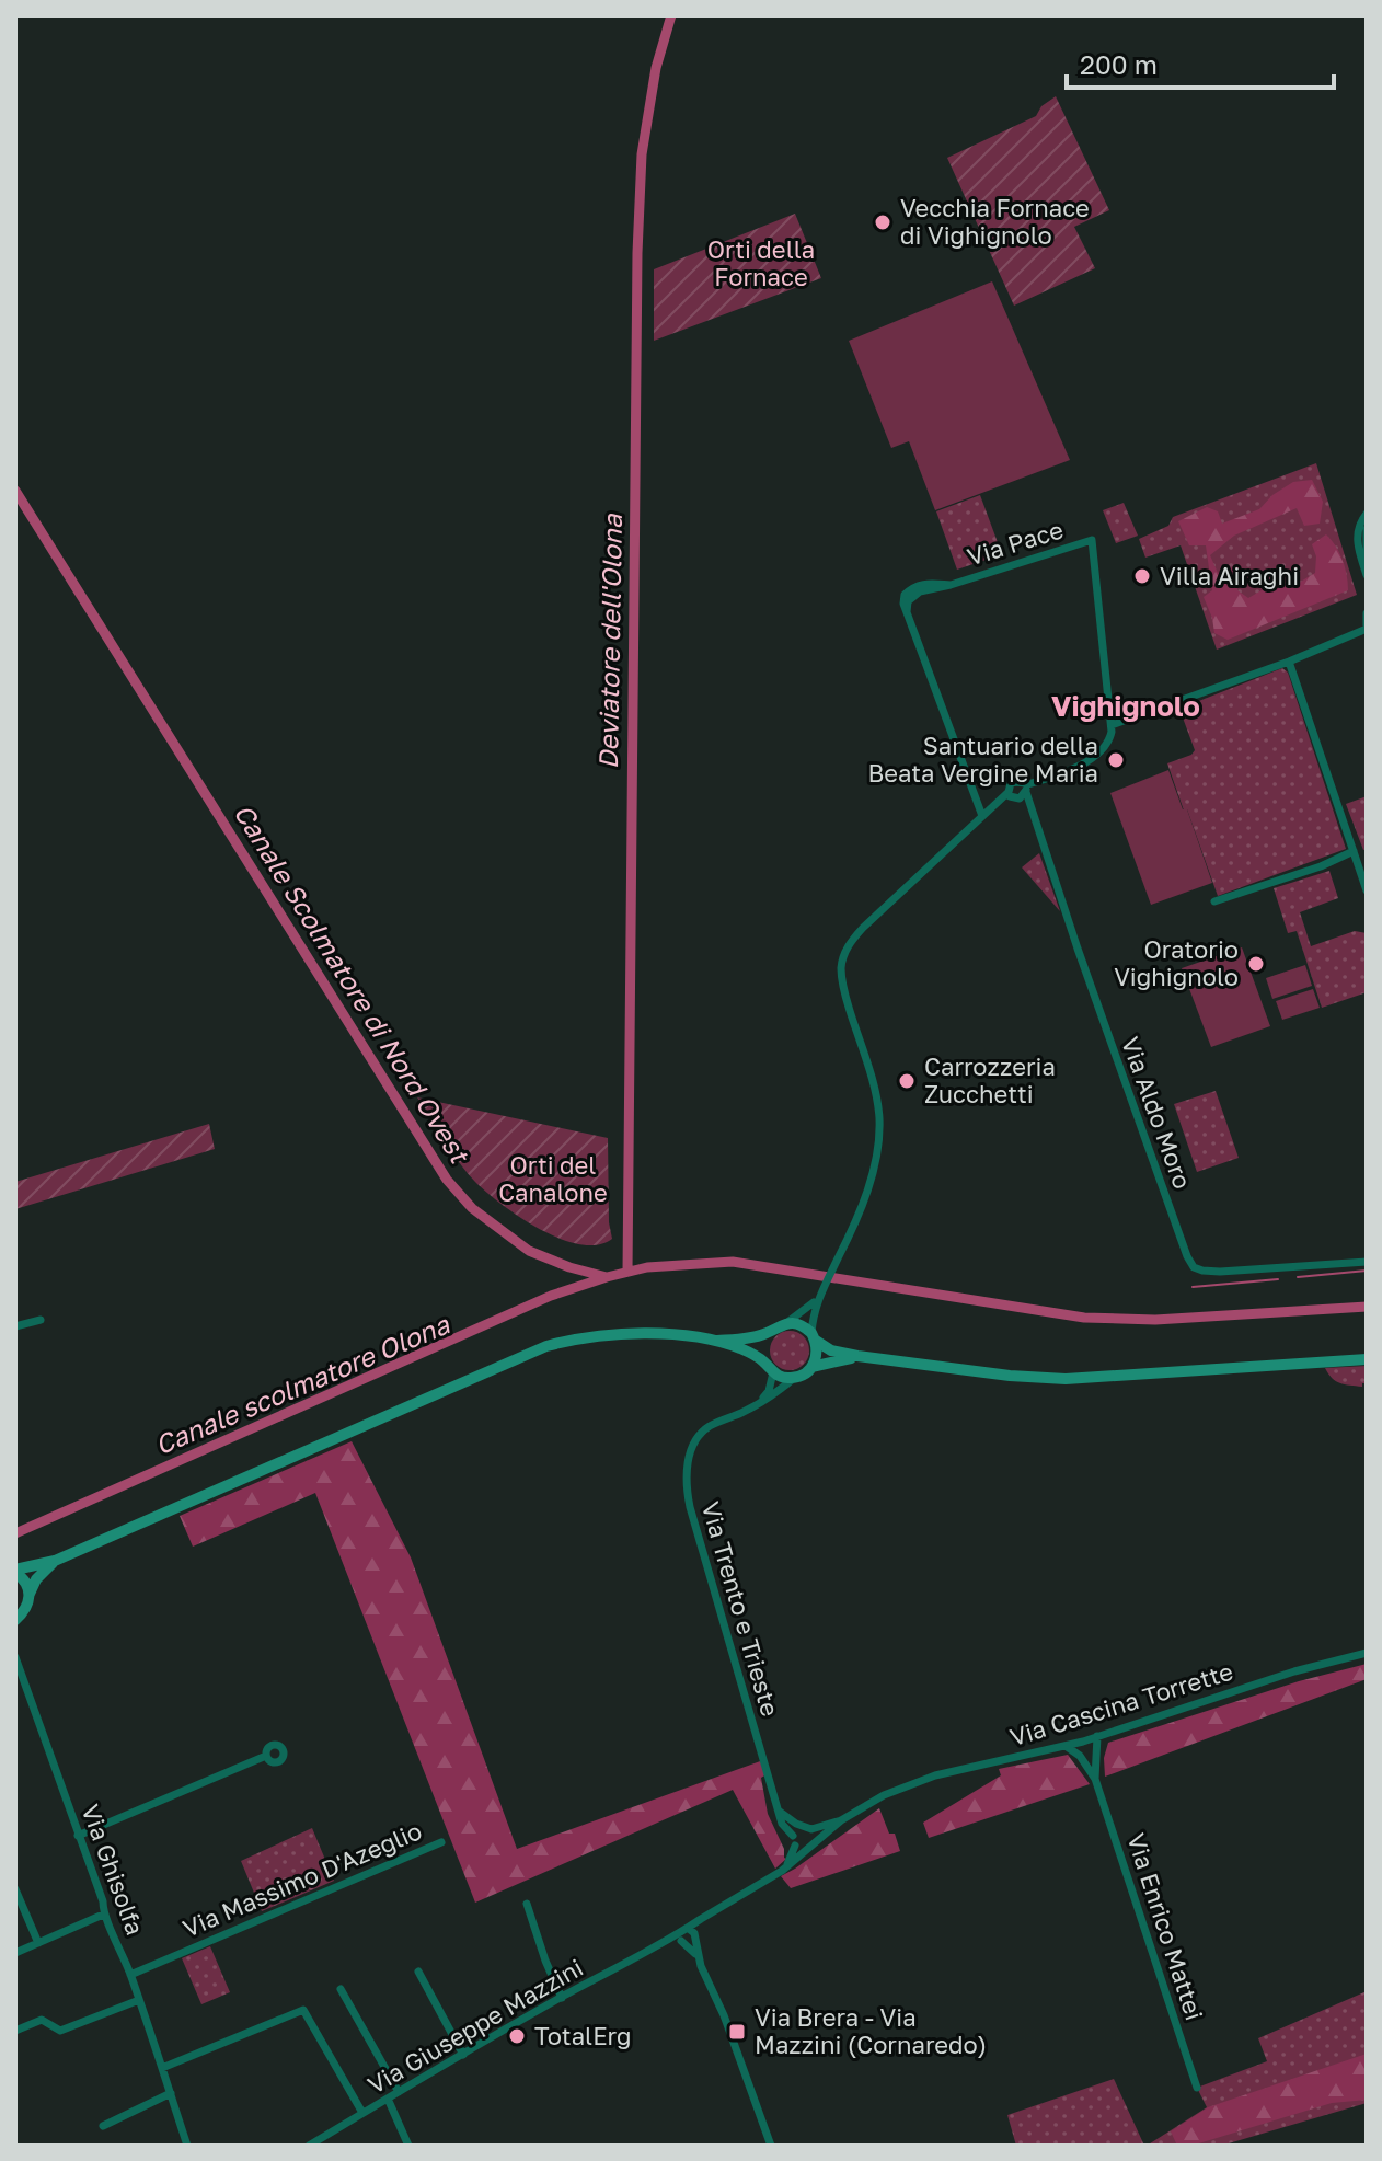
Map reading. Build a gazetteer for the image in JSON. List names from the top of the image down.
{
  "streets": {
    "street": [
      "Via Pace",
      "Via Aldo Moro",
      "Via Trento e Trieste",
      "Via Cascina Torrette",
      "Via Ghisolfa",
      "Via Massimo D'Azeglio",
      "Via Enrico Mattei",
      "Via Giuseppe Mazzini"
    ]
  },
  "crossings": [
    ["Via Trento e Trieste", "Via Cascina Torrette"],
    ["Via Trento e Trieste", "Via Giuseppe Mazzini"],
    ["Via Cascina Torrette", "Via Enrico Mattei"],
    ["Via Cascina Torrette", "Via Giuseppe Mazzini"],
    ["Via Ghisolfa", "Via Massimo D'Azeglio"]
  ],
  "districts": ["Vighignolo"],
  "water": ["Deviatore dell'Olona", "Canale Scolmatore di Nord Ovest", "Canale scolmatore Olona"],
  "parks": ["Orti della Fornace", "Orti del Canalone"],
  "places": {
    "other": [
      "Vecchia Fornace di Vighignolo",
      "Villa Airaghi",
      "Santuario della Beata Vergine Maria",
      "Oratorio Vighignolo",
      "Carrozzeria Zucchetti",
      "TotalErg"
    ],
    "transit": ["Via Brera - Via Mazzini (Cornaredo)"]
  },
  "scale_bar": "200 m"
}
